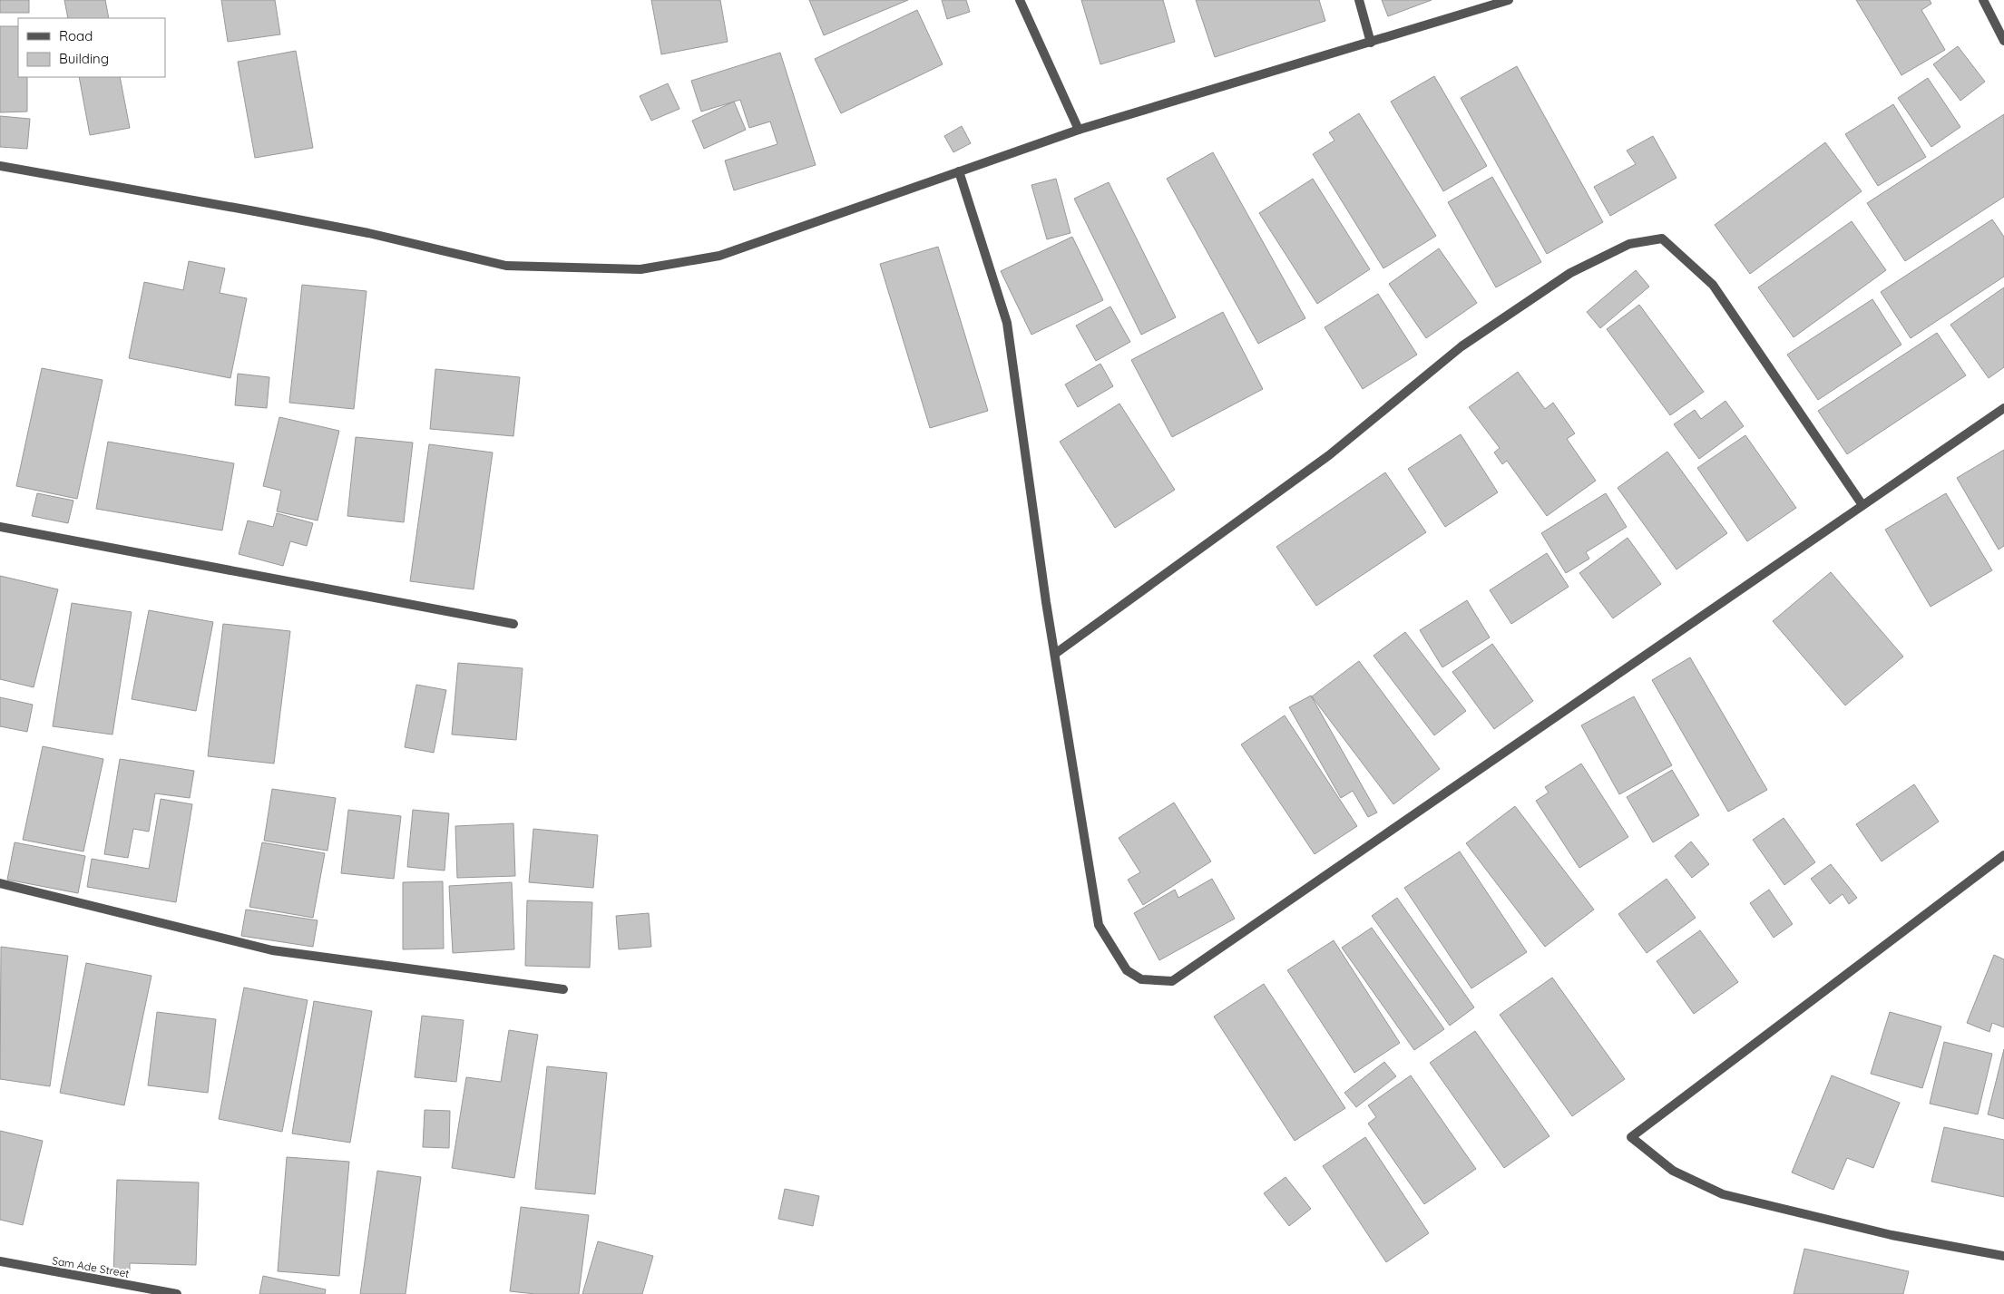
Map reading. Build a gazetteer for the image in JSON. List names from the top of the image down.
{
  "streets": {
    "street": ["Sam Ade Street"]
  },
  "legend": ["Road", "Building"]
}
